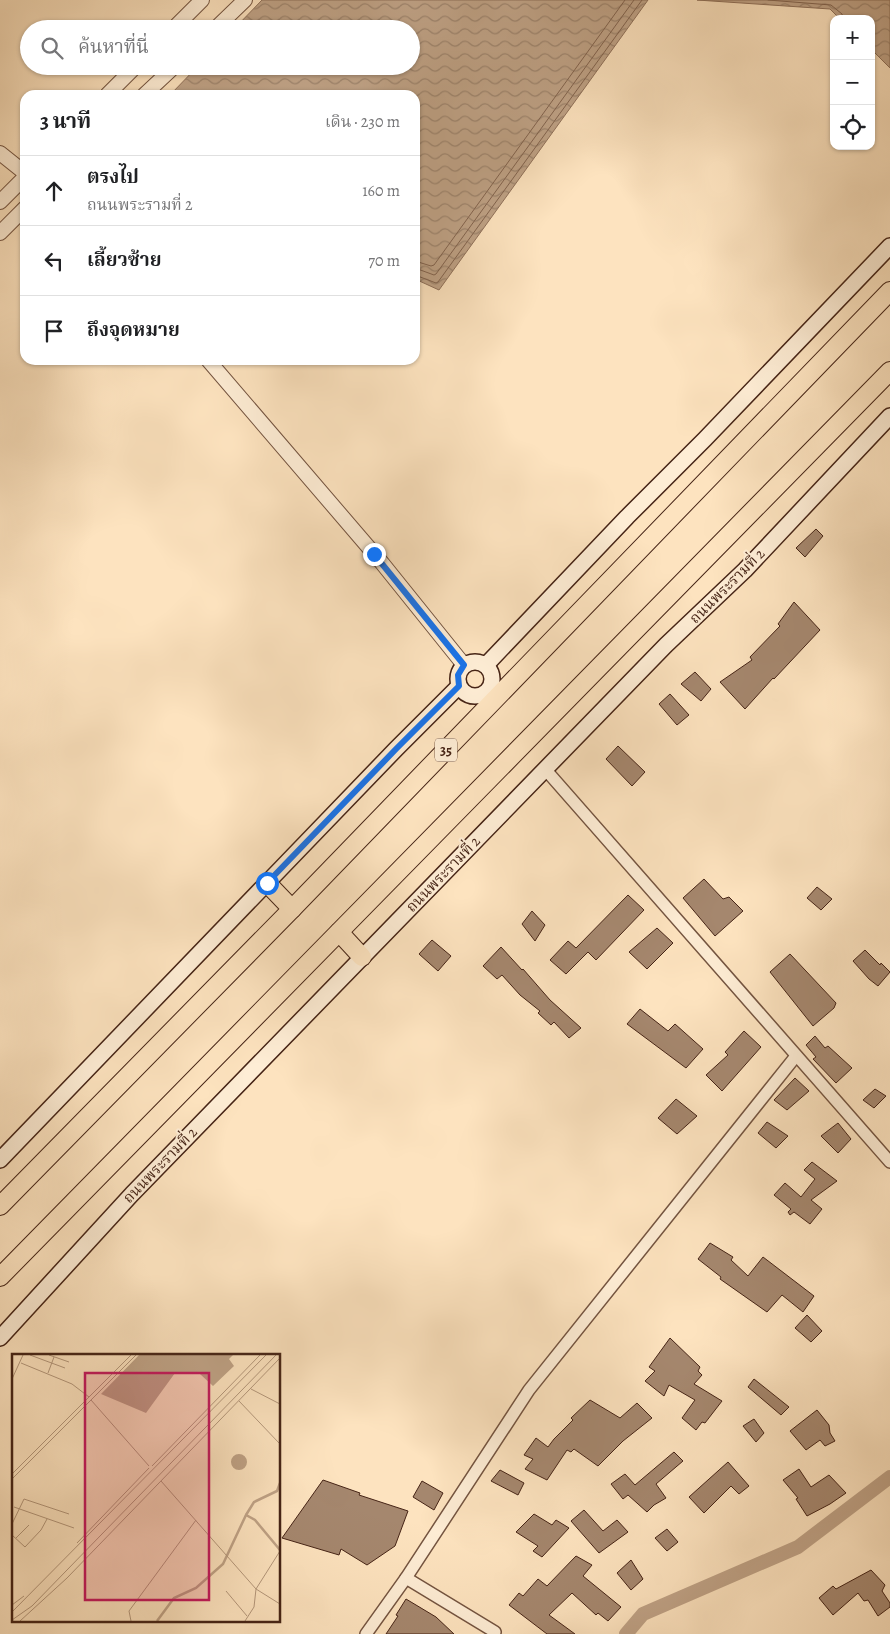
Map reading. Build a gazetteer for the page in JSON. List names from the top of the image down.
{
  "streets": {
    "highway": ["35"],
    "main road": ["ถนนพระรามที่ 2"]
  },
  "page": {
    "map_buttons": ["+", "−"],
    "search": "ค้นหาที่นี่",
    "heading": ["3 นาที", "เดิน · 230 m"],
    "list": [
      ["ตรงไป", "ถนนพระรามที่ 2", "160 m"],
      ["เลี้ยวซ้าย", "70 m"],
      "ถึงจุดหมาย"
    ]
  }
}
